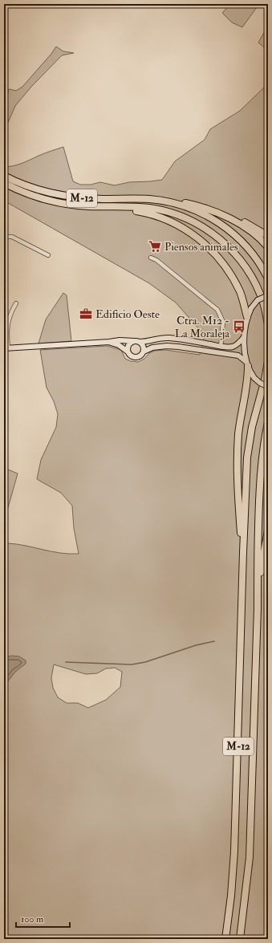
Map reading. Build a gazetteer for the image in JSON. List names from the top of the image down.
{
  "streets": {
    "highway": ["M-12"]
  },
  "places": {
    "supermarket": ["Piensos animales"],
    "office": ["Edificio Oeste"],
    "bus stop": ["Ctra. M12 - La Moraleja"]
  },
  "scale_bar": "100 m"
}
